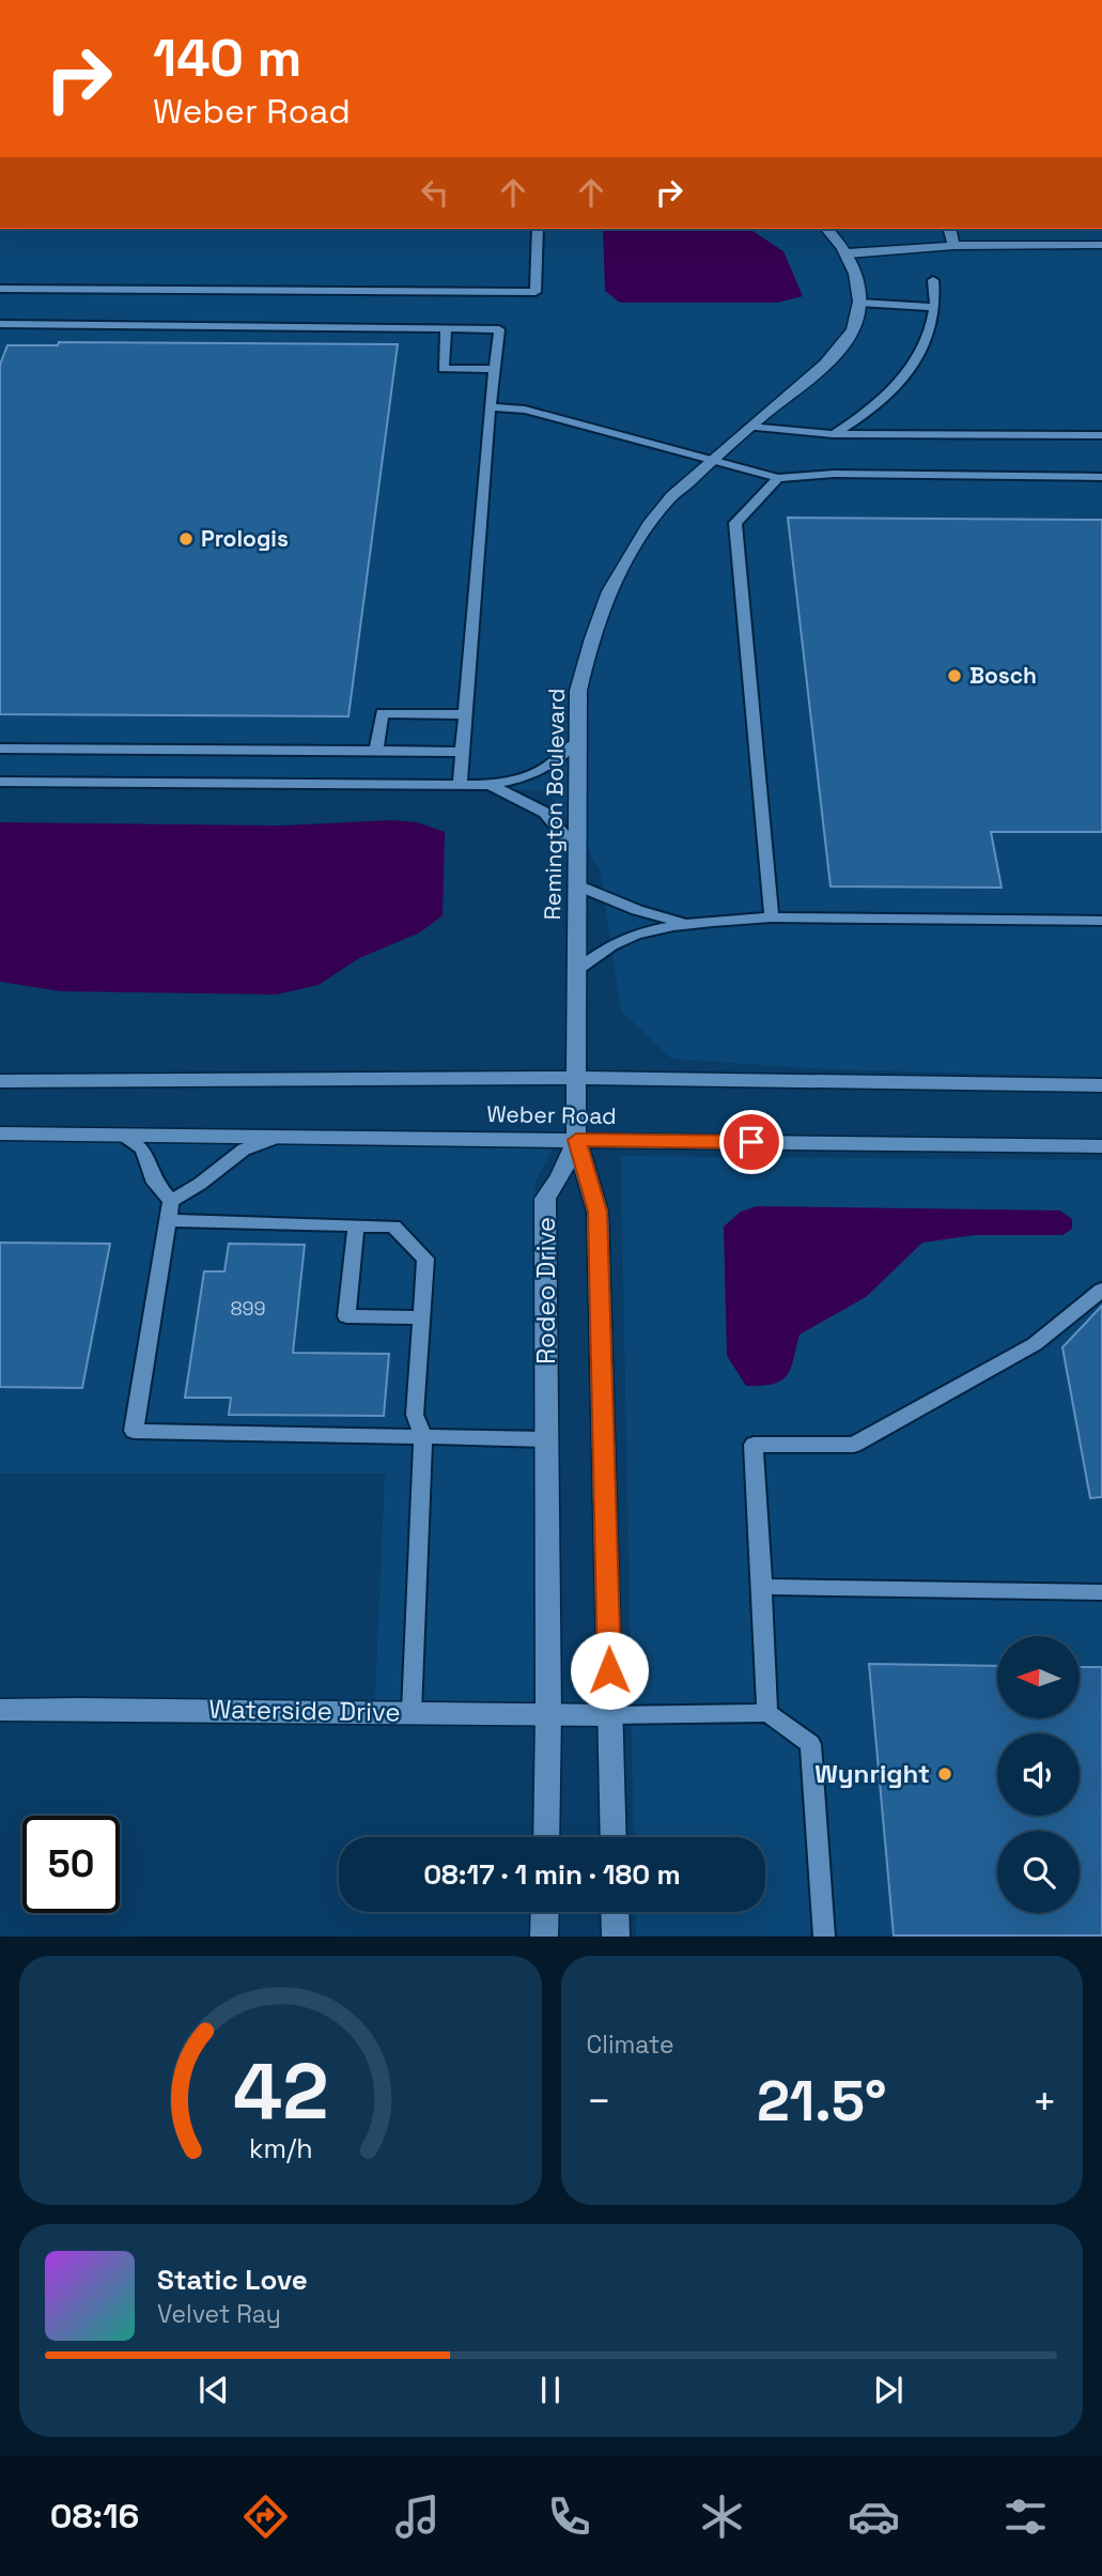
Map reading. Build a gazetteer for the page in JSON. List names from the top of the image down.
{
  "streets": {
    "main road": [
      "Remington Boulevard",
      "Weber Road",
      "Rodeo Drive",
      "Waterside Drive"
    ]
  },
  "crossings": [
    ["Remington Boulevard", "Weber Road"],
    ["Remington Boulevard", "Rodeo Drive"],
    ["Weber Road", "Rodeo Drive"],
    ["Rodeo Drive", "Waterside Drive"]
  ],
  "places": ["Prologis", "Bosch", "Wynright"],
  "house_numbers": ["899"],
  "north": "left",
  "page": {
    "turn": ["140 m", "Weber Road"],
    "limit": "50",
    "trip": "08:17 · 1 min · 180 m",
    "tile": "Climate",
    "heat": ["−", "21.5°", "+"],
    "song": ["Static Love", "Velvet Ray"],
    "tabs": "08:16",
    "gauge": ["42", "km/h"]
  }
}
